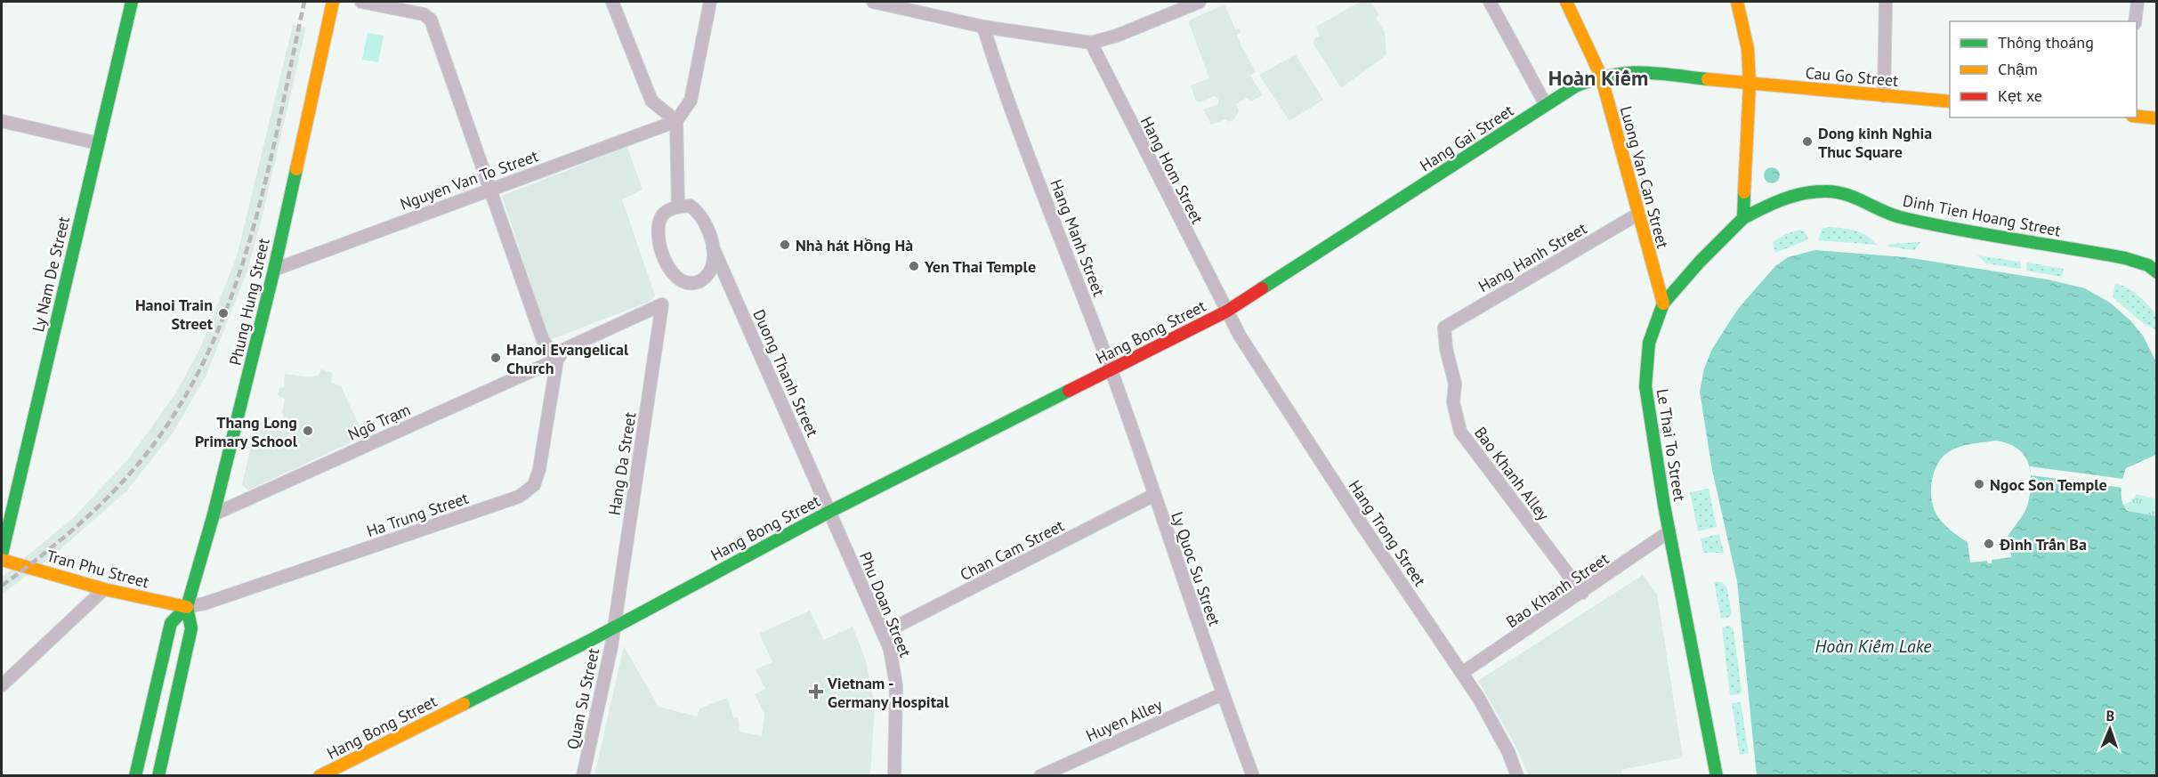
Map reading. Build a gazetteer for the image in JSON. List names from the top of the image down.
{
  "streets": {
    "street": [
      "Cau Go Street",
      "Hang Gai Street",
      "Hang Hom Street",
      "Luong Van Can Street",
      "Nguyen Van To Street",
      "Dinh Tien Hoang Street",
      "Hang Manh Street",
      "Hang Hanh Street",
      "Ly Nam De Street",
      "Phung Hung Street",
      "Hang Bong Street",
      "Duong Thanh Street",
      "Ngõ Trạm",
      "Le Thai To Street",
      "Hang Da Street",
      "Bao Khanh Alley",
      "Ha Trung Street",
      "Hang Trong Street",
      "Chan Cam Street",
      "Tran Phu Street",
      "Ly Quoc Su Street",
      "Bao Khanh Street",
      "Phu Doan Street",
      "Quan Su Street",
      "Huyen Alley"
    ]
  },
  "crossings": [
    ["Cau Go Street", "Hang Gai Street"],
    ["Hang Gai Street", "Hang Hom Street"],
    ["Hang Gai Street", "Luong Van Can Street"],
    ["Hang Gai Street", "Hang Bong Street"],
    ["Hang Gai Street", "Hang Trong Street"],
    ["Hang Hom Street", "Hang Bong Street"],
    ["Hang Hom Street", "Hang Trong Street"],
    ["Luong Van Can Street", "Hang Hanh Street"],
    ["Luong Van Can Street", "Le Thai To Street"],
    ["Nguyen Van To Street", "Phung Hung Street"],
    ["Dinh Tien Hoang Street", "Le Thai To Street"],
    ["Hang Manh Street", "Hang Bong Street"],
    ["Hang Manh Street", "Ly Quoc Su Street"],
    ["Hang Hanh Street", "Bao Khanh Alley"],
    ["Phung Hung Street", "Ngõ Trạm"],
    ["Phung Hung Street", "Ha Trung Street"],
    ["Phung Hung Street", "Tran Phu Street"],
    ["Hang Bong Street", "Duong Thanh Street"],
    ["Hang Bong Street", "Hang Da Street"],
    ["Hang Bong Street", "Hang Trong Street"],
    ["Hang Bong Street", "Ly Quoc Su Street"],
    ["Hang Bong Street", "Phu Doan Street"],
    ["Hang Bong Street", "Quan Su Street"],
    ["Duong Thanh Street", "Phu Doan Street"],
    ["Ngõ Trạm", "Hang Da Street"],
    ["Ngõ Trạm", "Ha Trung Street"],
    ["Le Thai To Street", "Bao Khanh Street"],
    ["Hang Da Street", "Quan Su Street"],
    ["Bao Khanh Alley", "Bao Khanh Street"],
    ["Ha Trung Street", "Tran Phu Street"],
    ["Hang Trong Street", "Bao Khanh Street"],
    ["Chan Cam Street", "Ly Quoc Su Street"],
    ["Chan Cam Street", "Phu Doan Street"],
    ["Ly Quoc Su Street", "Huyen Alley"]
  ],
  "districts": ["Hoàn Kiếm"],
  "water": ["Hoàn Kiếm Lake"],
  "places": {
    "other": [
      "Dong kinh Nghia Thuc Square",
      "Nhà hát Hồng Hà",
      "Yen Thai Temple",
      "Hanoi Train Street",
      "Hanoi Evangelical Church",
      "Thang Long Primary School",
      "Ngoc Son Temple",
      "Đình Trấn Ba"
    ],
    "health": ["Vietnam - Germany Hospital"]
  },
  "legend": ["Thông thoáng", "Chậm", "Kẹt xe"],
  "north": "top"
}
